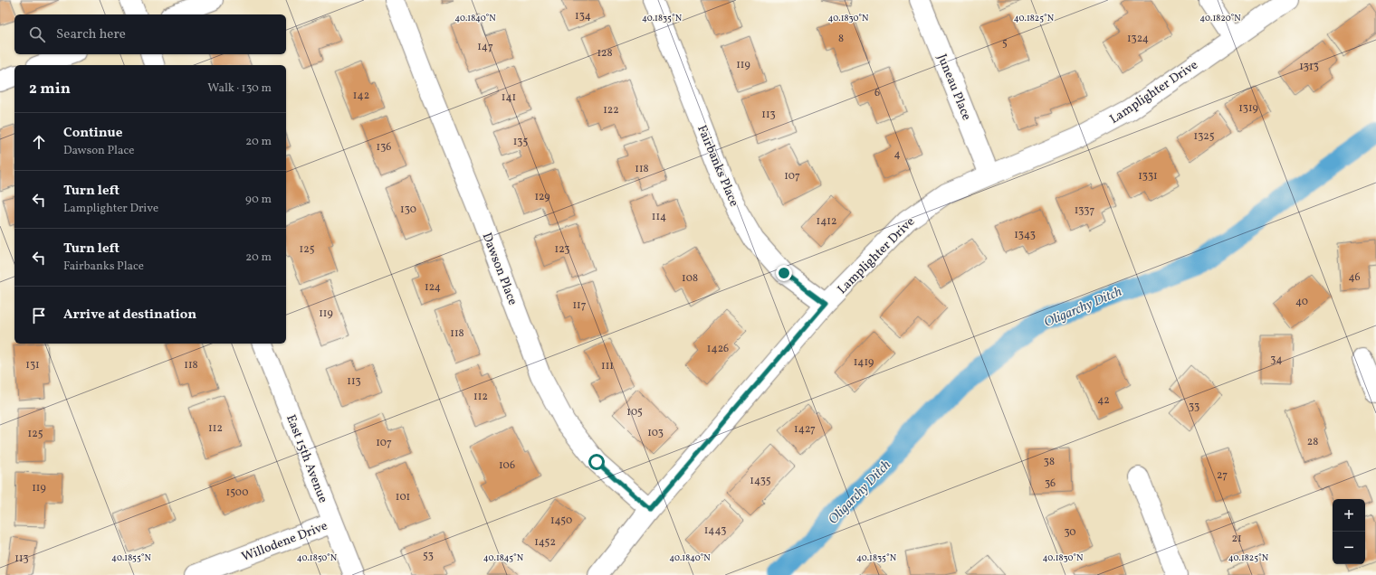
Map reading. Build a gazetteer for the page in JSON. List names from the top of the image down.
{
  "streets": {
    "street": [
      "Juneau Place",
      "Lamplighter Drive",
      "Fairbanks Place",
      "Dawson Place",
      "East 15th Avenue",
      "Willodene Drive"
    ]
  },
  "crossings": [
    ["Juneau Place", "Lamplighter Drive"],
    ["Lamplighter Drive", "Fairbanks Place"],
    ["Lamplighter Drive", "Dawson Place"],
    ["East 15th Avenue", "Willodene Drive"]
  ],
  "water": ["Oligarchy Ditch"],
  "house_numbers": [
    "134",
    "8",
    "1324",
    "5",
    "147",
    "128",
    "119",
    "1313",
    "6",
    "142",
    "141",
    "1319",
    "122",
    "113",
    "1325",
    "135",
    "136",
    "4",
    "118",
    "107",
    "1331",
    "129",
    "130",
    "1337",
    "114",
    "1412",
    "1343",
    "125",
    "123",
    "46",
    "108",
    "124",
    "40",
    "117",
    "119",
    "118",
    "1426",
    "34",
    "1419",
    "131",
    "118",
    "111",
    "113",
    "112",
    "42",
    "33",
    "105",
    "112",
    "1427",
    "103",
    "125",
    "28",
    "107",
    "38",
    "106",
    "27",
    "1435",
    "36",
    "119",
    "1500",
    "101",
    "1450",
    "1443",
    "30",
    "21",
    "1452",
    "53",
    "113"
  ],
  "page": {
    "search": "Search here",
    "heading": ["2 min", "Walk · 130 m"],
    "list": [
      ["Continue", "Dawson Place", "20 m"],
      ["Turn left", "Lamplighter Drive", "90 m"],
      ["Turn left", "Fairbanks Place", "20 m"],
      "Arrive at destination"
    ],
    "map_buttons": ["+", "−"]
  },
  "coordinates": [
    "40.1840°N",
    "40.1835°N",
    "40.1830°N",
    "40.1825°N",
    "40.1820°N",
    "40.1855°N",
    "40.1850°N",
    "40.1845°N"
  ]
}
